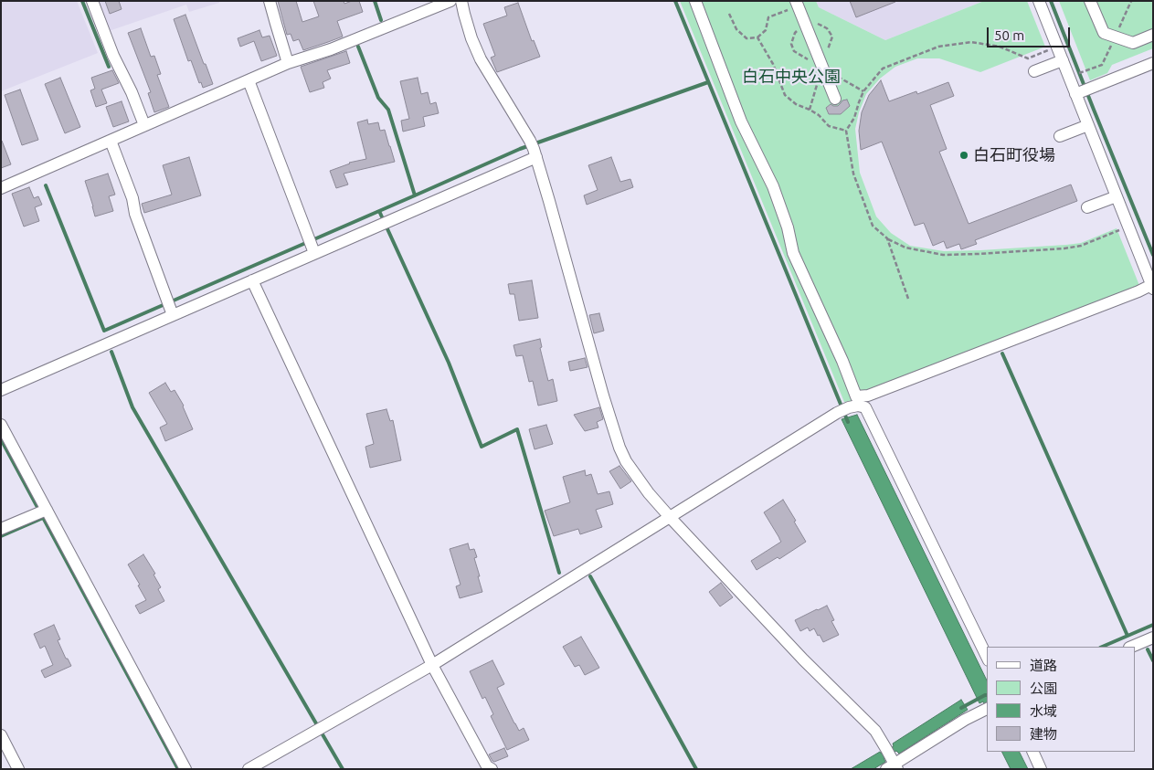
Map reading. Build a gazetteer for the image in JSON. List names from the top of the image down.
{
  "parks": ["白石中央公園"],
  "places": ["白石町役場"],
  "legend": [
    "道路",
    "公園",
    "水域",
    "建物"
  ],
  "scale_bar": "50 m"
}
